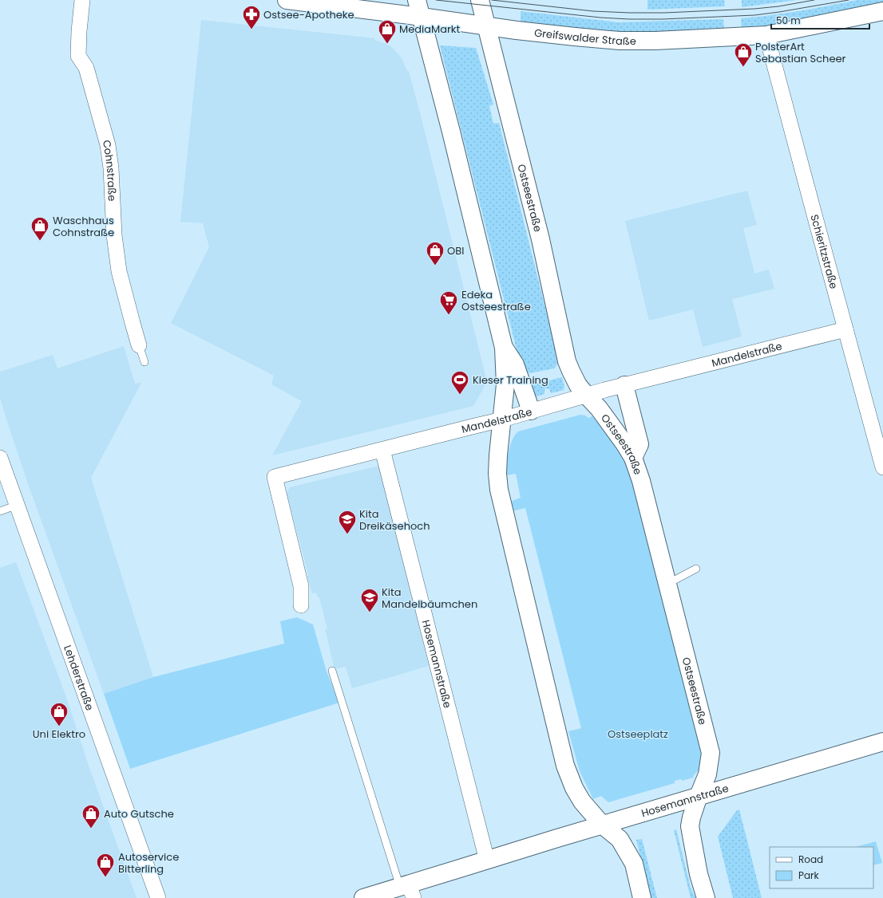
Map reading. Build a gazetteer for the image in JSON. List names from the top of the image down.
{
  "streets": {
    "main road": ["Greifswalder Straße", "Ostseestraße", "Hosemannstraße"],
    "street": [
      "Cohnstraße",
      "Schieritzstraße",
      "Mandelstraße",
      "Lehderstraße"
    ]
  },
  "crossings": [
    ["Greifswalder Straße", "Ostseestraße"],
    ["Greifswalder Straße", "Schieritzstraße"],
    ["Ostseestraße", "Mandelstraße"],
    ["Ostseestraße", "Hosemannstraße"],
    ["Schieritzstraße", "Mandelstraße"],
    ["Mandelstraße", "Hosemannstraße"]
  ],
  "parks": ["Ostseeplatz"],
  "places": {
    "pharmacy": ["Ostsee-Apotheke"],
    "shop": [
      "MediaMarkt",
      "PolsterArt Sebastian Scheer",
      "Waschhaus Cohnstraße",
      "OBI",
      "Uni Elektro",
      "Auto Gutsche",
      "Autoservice Bitterling"
    ],
    "supermarket": ["Edeka Ostseestraße"],
    "sports": ["Kieser Training"],
    "school or university": ["Kita Dreikäsehoch", "Kita Mandelbäumchen"]
  },
  "legend": ["Road", "Park"],
  "scale_bar": "50 m"
}
